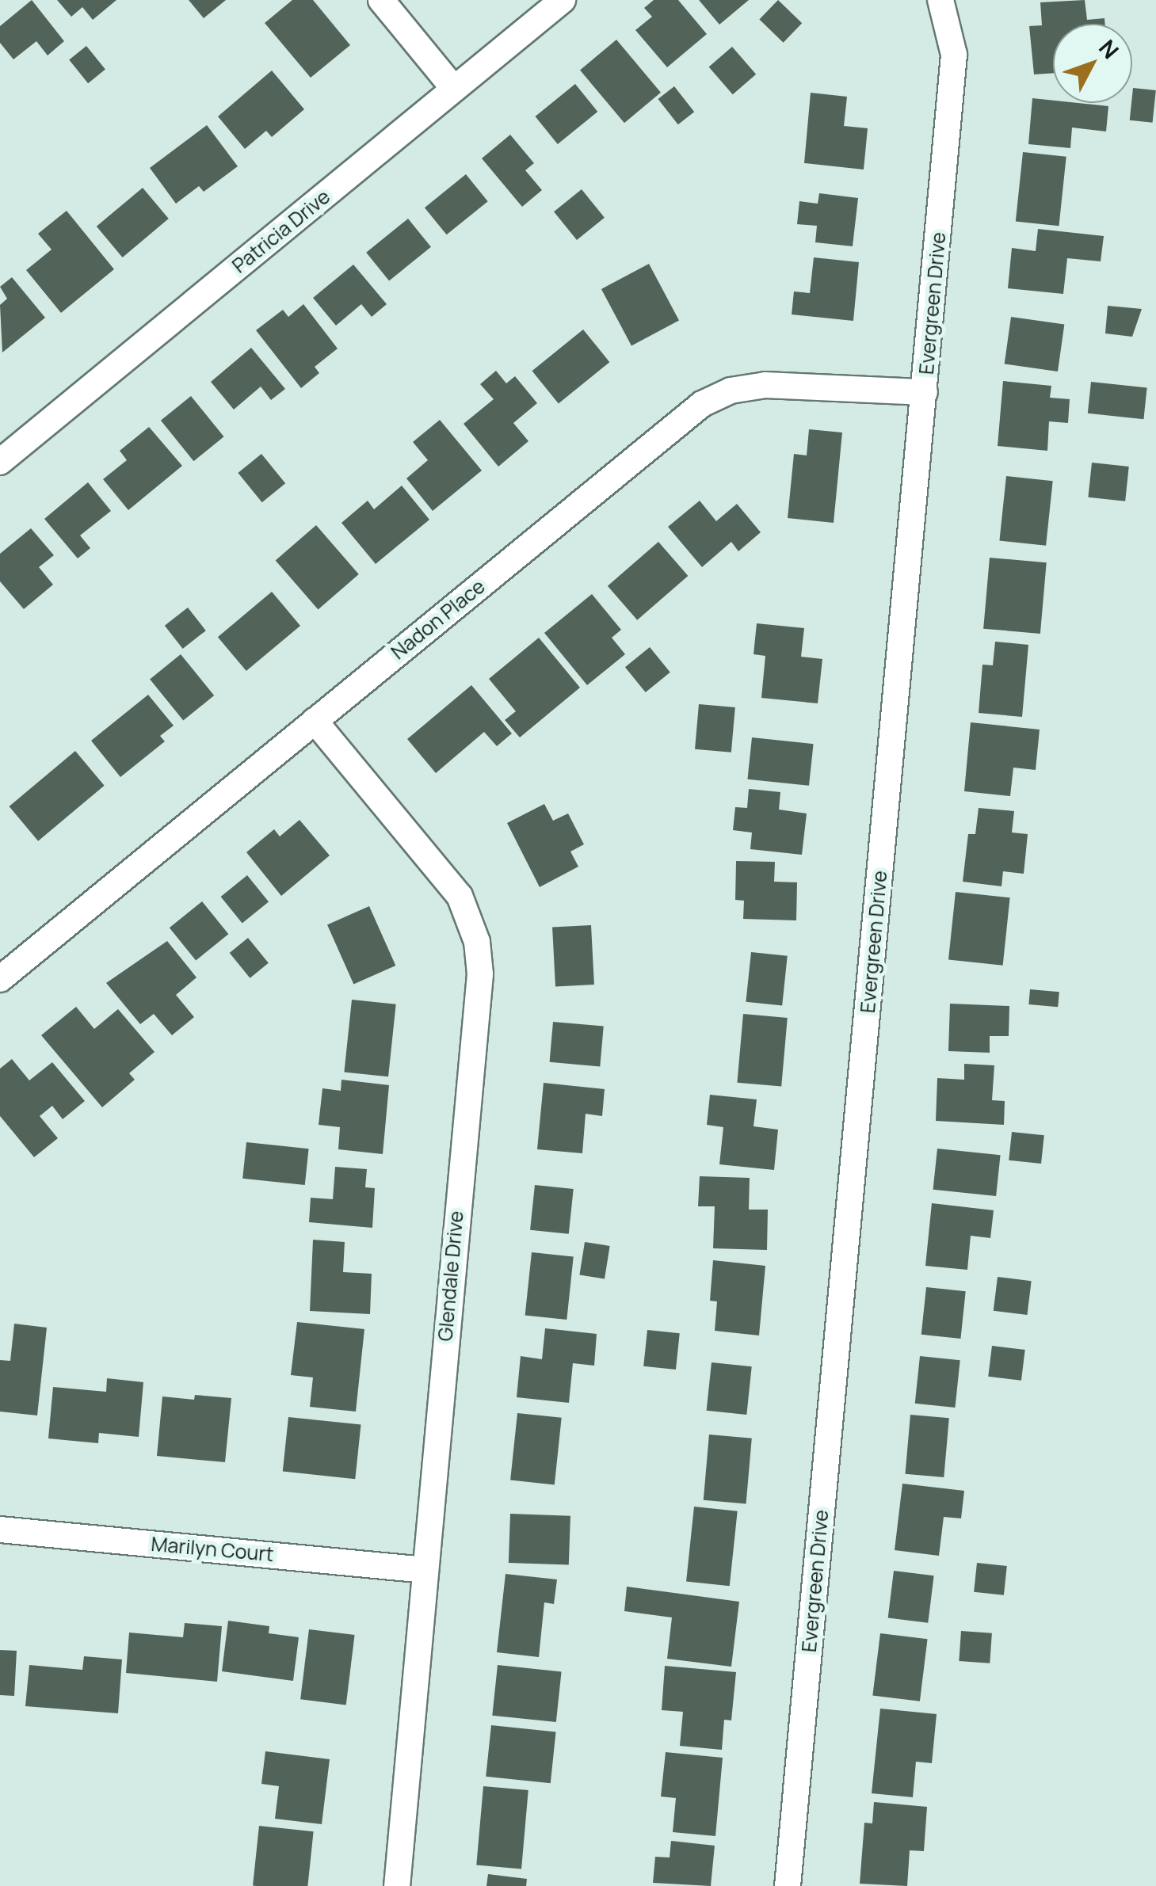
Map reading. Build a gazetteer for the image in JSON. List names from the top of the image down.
{
  "streets": {
    "street": [
      "Patricia Drive",
      "Evergreen Drive",
      "Nadon Place",
      "Glendale Drive",
      "Marilyn Court"
    ]
  },
  "crossings": [
    ["Evergreen Drive", "Nadon Place"],
    ["Nadon Place", "Glendale Drive"],
    ["Glendale Drive", "Marilyn Court"]
  ],
  "north": "top right"
}
